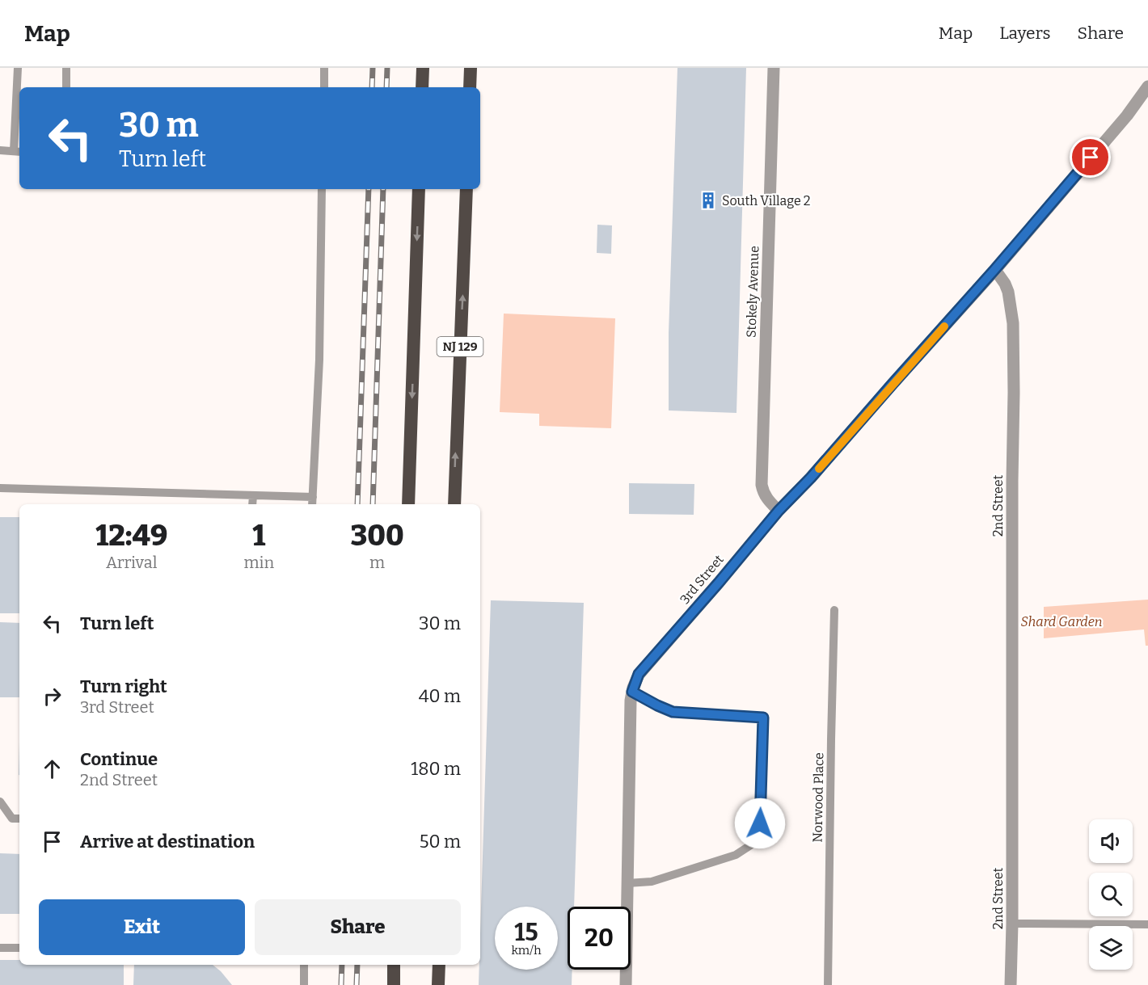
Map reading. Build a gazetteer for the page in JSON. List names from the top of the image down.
{
  "streets": {
    "highway": ["NJ 129"],
    "street": ["Stokely Avenue", "2nd Street", "3rd Street"],
    "lane": ["Norwood Place"]
  },
  "crossings": [
    ["Stokely Avenue", "3rd Street"],
    ["2nd Street", "3rd Street"]
  ],
  "parks": ["Shard Garden"],
  "places": {
    "building": ["South Village 2"]
  },
  "page": {
    "header": "Map",
    "nav": ["Map", "Layers", "Share"],
    "turn": ["30 m", "Turn left"],
    "eta": [
      "12:49",
      "Arrival",
      "1",
      "min",
      "300",
      "m"
    ],
    "list": [
      {
        "name": "Turn left",
        "value": "30 m"
      },
      {
        "name": "Turn right",
        "note": "3rd Street",
        "value": "40 m"
      },
      {
        "name": "Continue",
        "note": "2nd Street",
        "value": "180 m"
      },
      {
        "name": "Arrive at destination",
        "value": "50 m"
      }
    ],
    "buttons": ["Exit", "Share"],
    "speed": "15 km/h",
    "limit": "20"
  }
}
